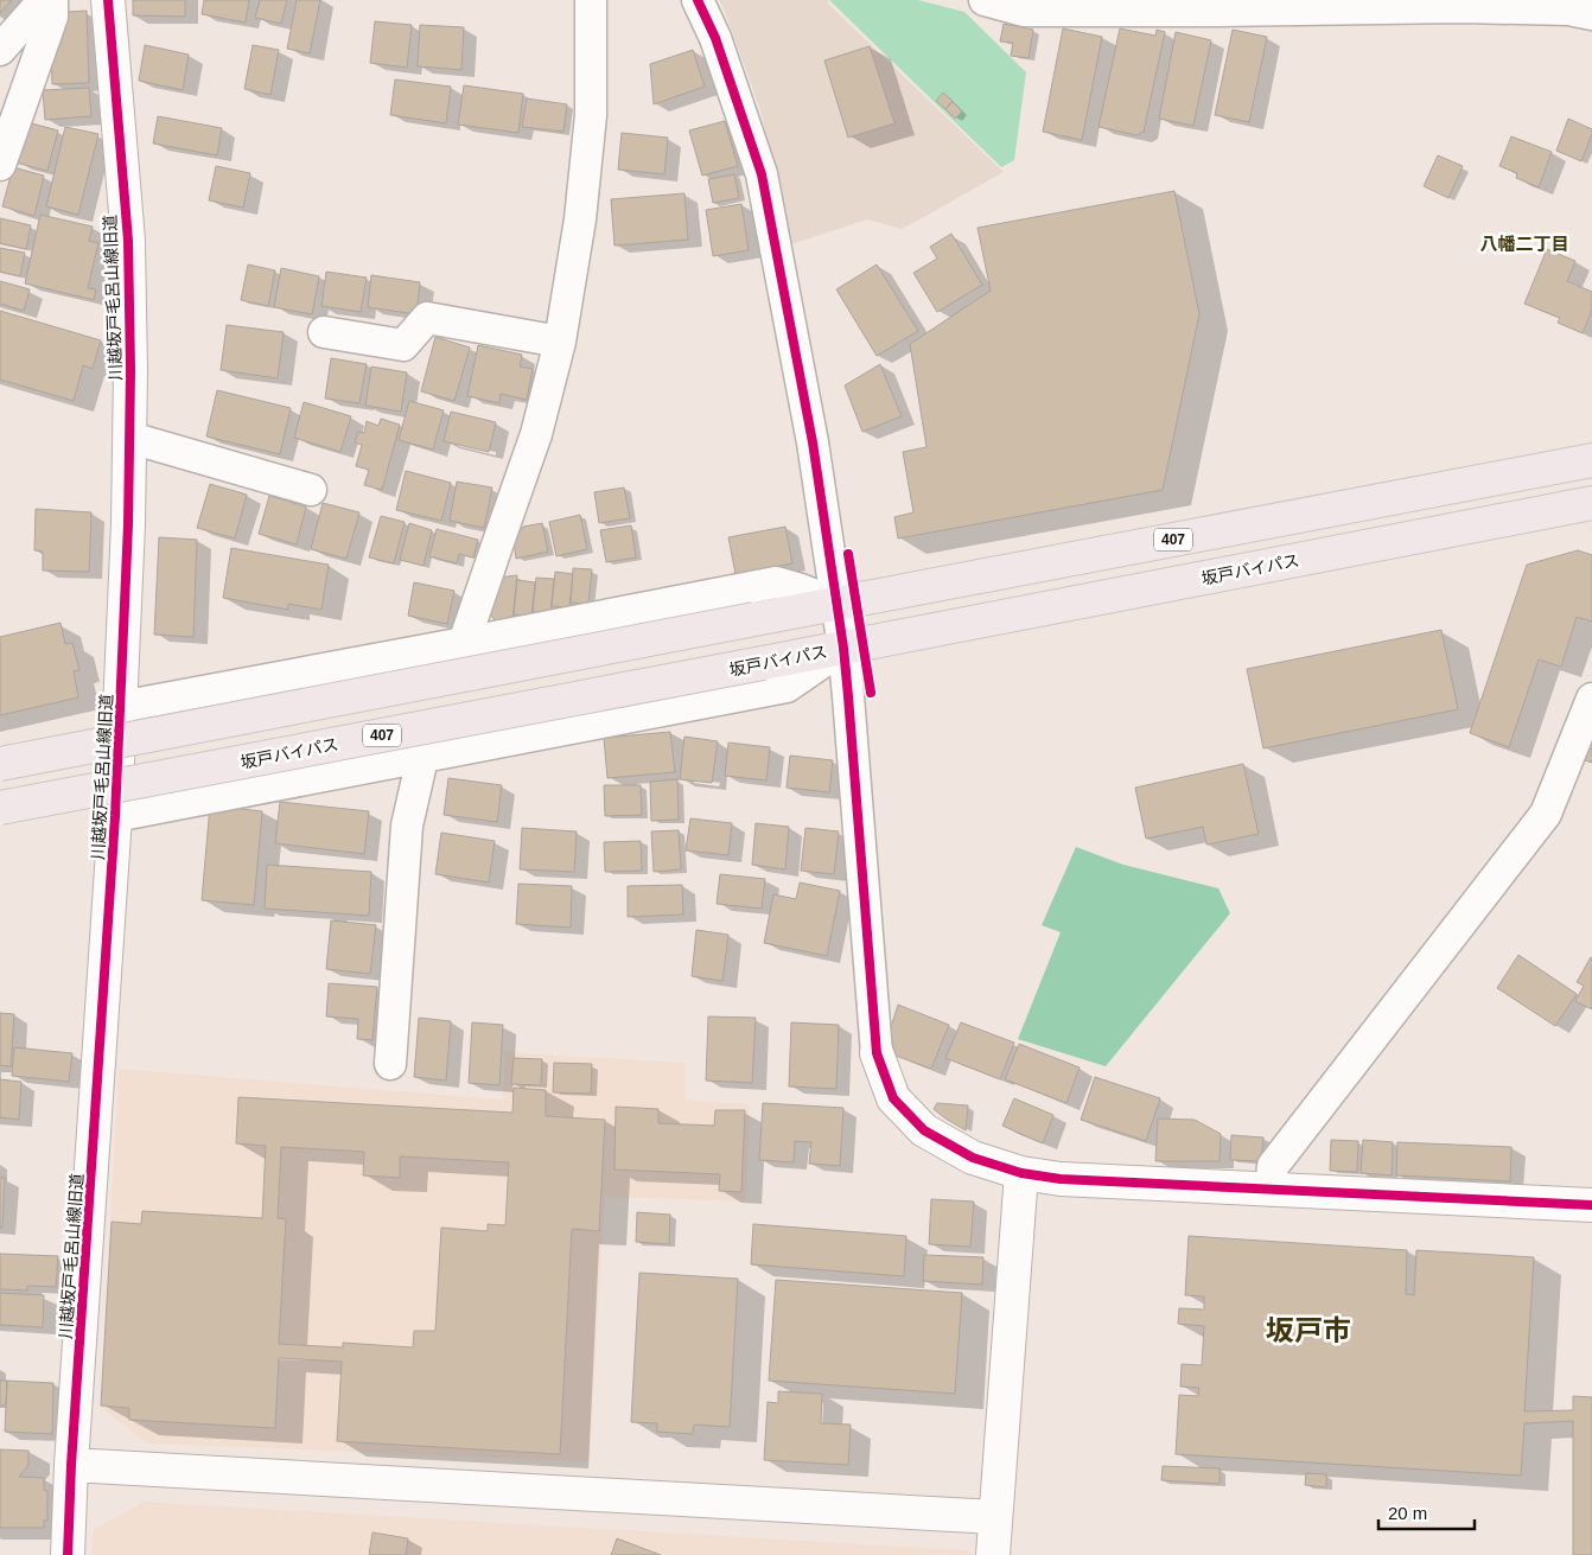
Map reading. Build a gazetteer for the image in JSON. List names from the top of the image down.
{
  "streets": {
    "highway": ["407", "坂戸バイパス"],
    "street": ["川越坂戸毛呂山線旧道"]
  },
  "districts": ["八幡二丁目", "坂戸市"],
  "scale_bar": "20 m"
}
